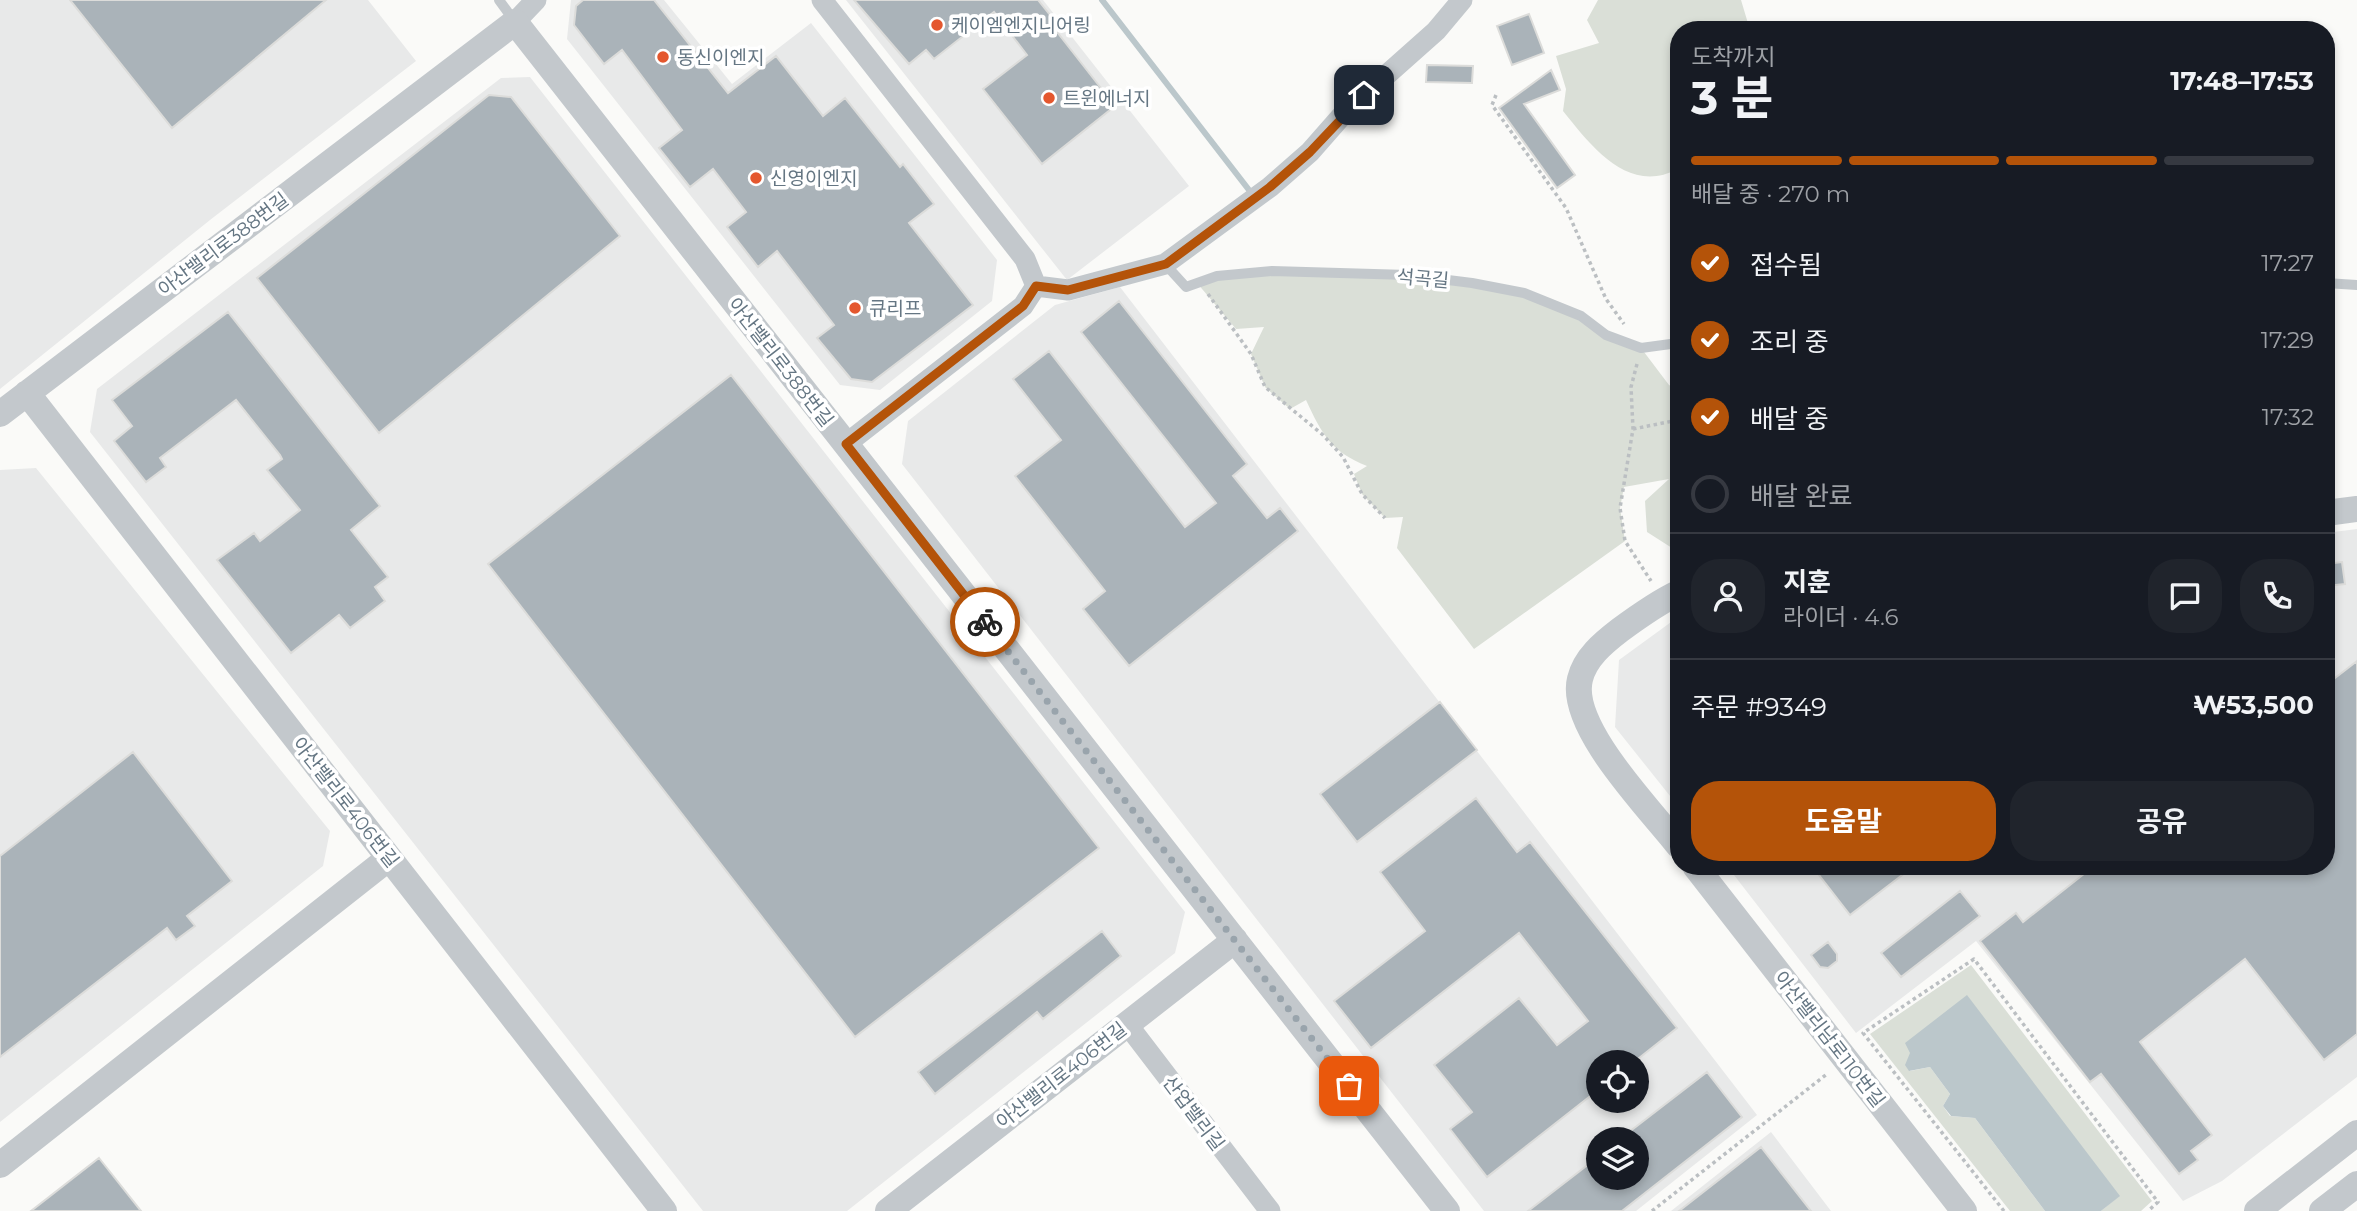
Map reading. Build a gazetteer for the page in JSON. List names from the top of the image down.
{
  "streets": {
    "street": [
      "아산밸리로388번길",
      "아산밸리로406번길",
      "아산밸리남로110번길",
      "산업밸리길"
    ],
    "lane": ["석곡길"]
  },
  "crossings": [
    ["아산밸리로388번길", "아산밸리로406번길"],
    ["아산밸리로406번길", "산업밸리길"]
  ],
  "places": [
    "케이엠엔지니어링",
    "동신이엔지",
    "트윈에너지",
    "신영이엔지",
    "큐리프"
  ],
  "page": {
    "heading": ["3 분", "도착까지", "17:48–17:53"],
    "panel": [
      "지훈",
      "라이더 · 4.6",
      "주문 #9349",
      "₩53,500"
    ],
    "bar": "배달 중 · 270 m",
    "list": [
      ["접수됨", "17:27"],
      ["조리 중", "17:29"],
      ["배달 중", "17:32"],
      "배달 완료"
    ],
    "buttons": ["도움말", "공유"]
  }
}
